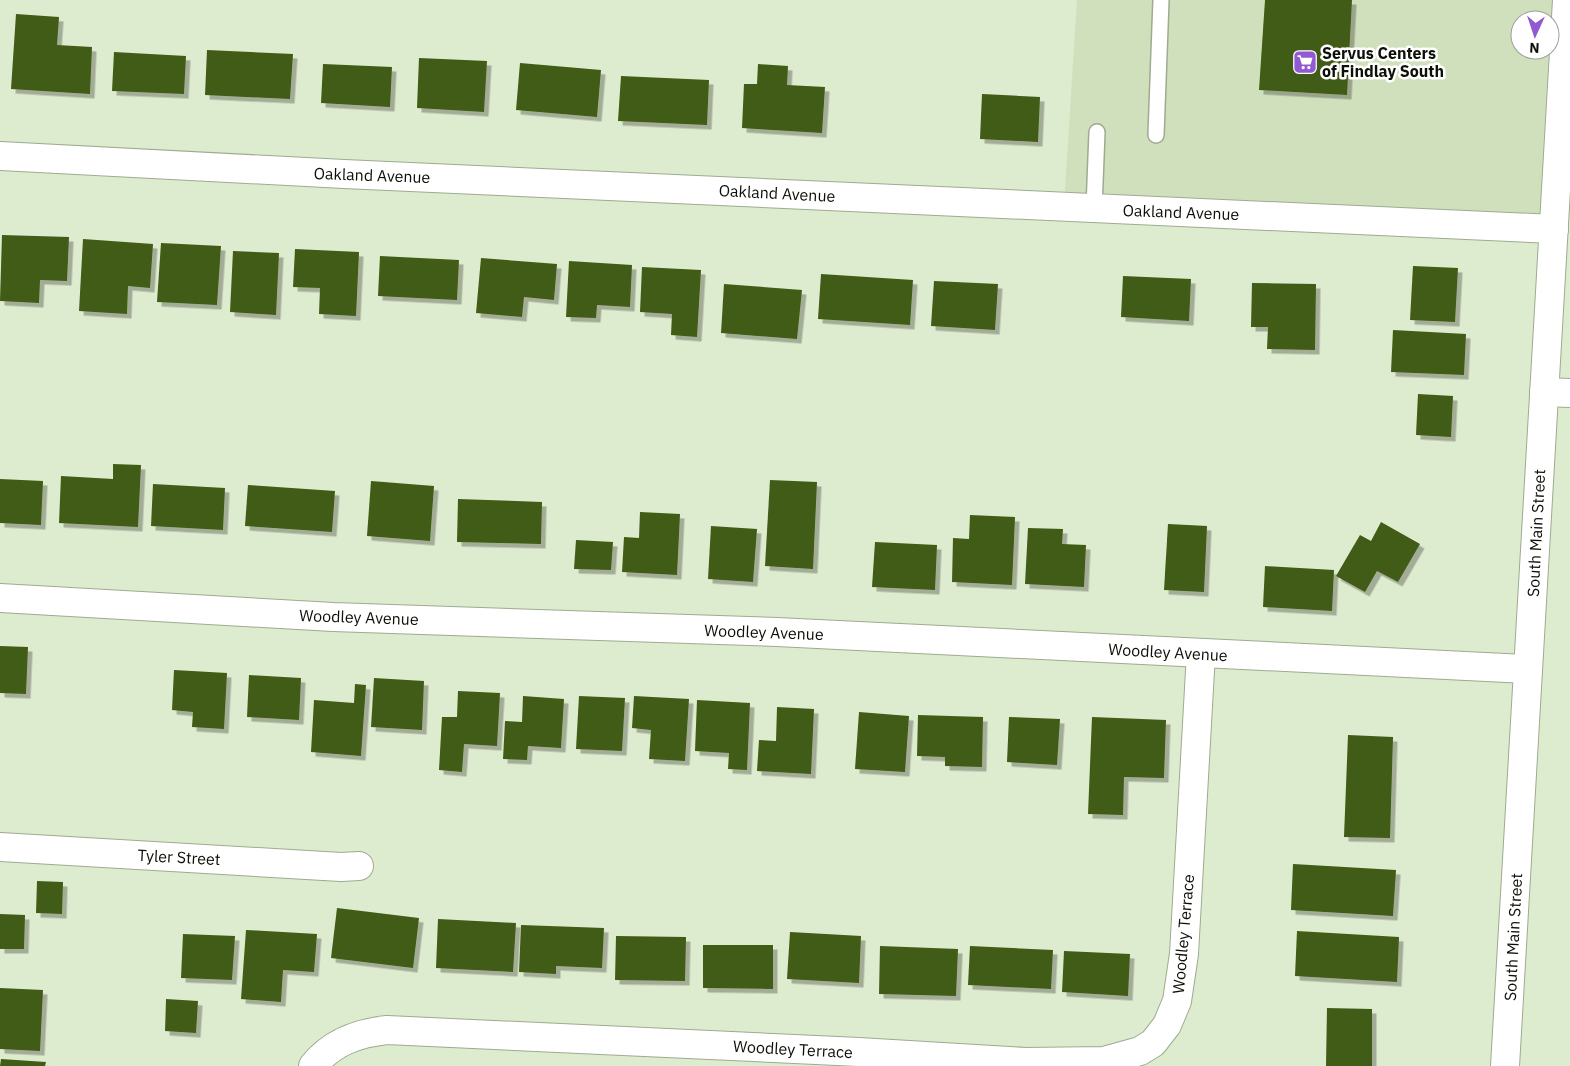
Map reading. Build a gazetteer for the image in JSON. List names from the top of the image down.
{
  "streets": {
    "street": [
      "Oakland Avenue",
      "South Main Street",
      "Woodley Avenue",
      "Tyler Street",
      "Woodley Terrace"
    ]
  },
  "crossings": [
    ["Oakland Avenue", "South Main Street"],
    ["South Main Street", "Woodley Avenue"],
    ["Woodley Avenue", "Woodley Terrace"]
  ],
  "places": {
    "supermarket": ["Servus Centers of Findlay South"]
  },
  "north": "bottom"
}
